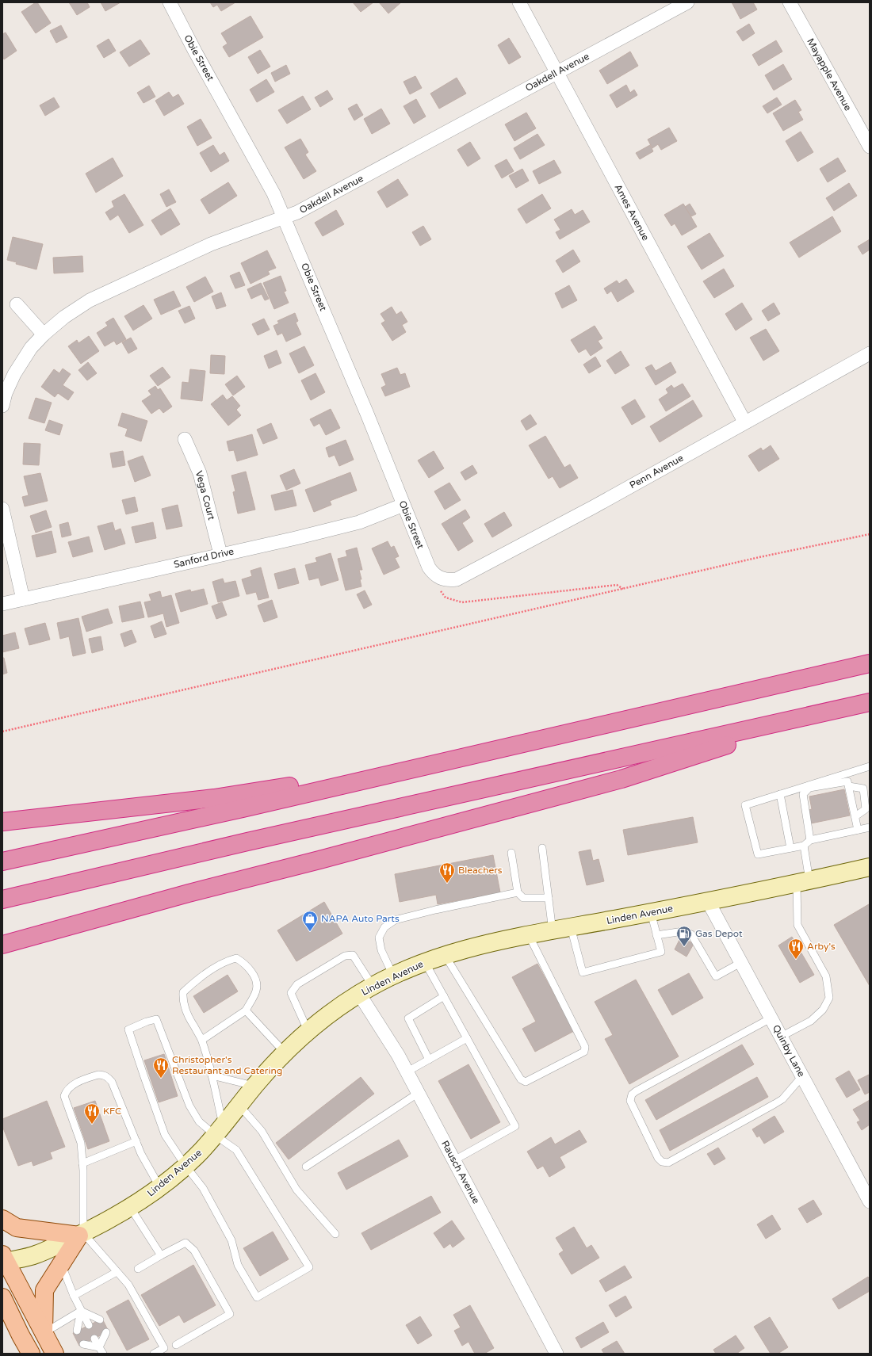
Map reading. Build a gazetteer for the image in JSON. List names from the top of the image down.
{
  "streets": {
    "main road": ["Linden Avenue"],
    "street": [
      "Obie Street",
      "Oakdell Avenue",
      "Mayapple Avenue",
      "Ames Avenue",
      "Penn Avenue",
      "Vega Court",
      "Sanford Drive",
      "Quinby Lane",
      "Rausch Avenue"
    ]
  },
  "crossings": [
    ["Obie Street", "Oakdell Avenue"],
    ["Obie Street", "Penn Avenue"],
    ["Obie Street", "Sanford Drive"],
    ["Oakdell Avenue", "Ames Avenue"],
    ["Ames Avenue", "Penn Avenue"],
    ["Vega Court", "Sanford Drive"],
    ["Linden Avenue", "Quinby Lane"],
    ["Linden Avenue", "Rausch Avenue"]
  ],
  "places": {
    "restaurant": [
      "Bleachers",
      "Arby's",
      "Christopher's Restaurant and Catering",
      "KFC"
    ],
    "shop": ["NAPA Auto Parts"],
    "fuel station": ["Gas Depot"]
  }
}
